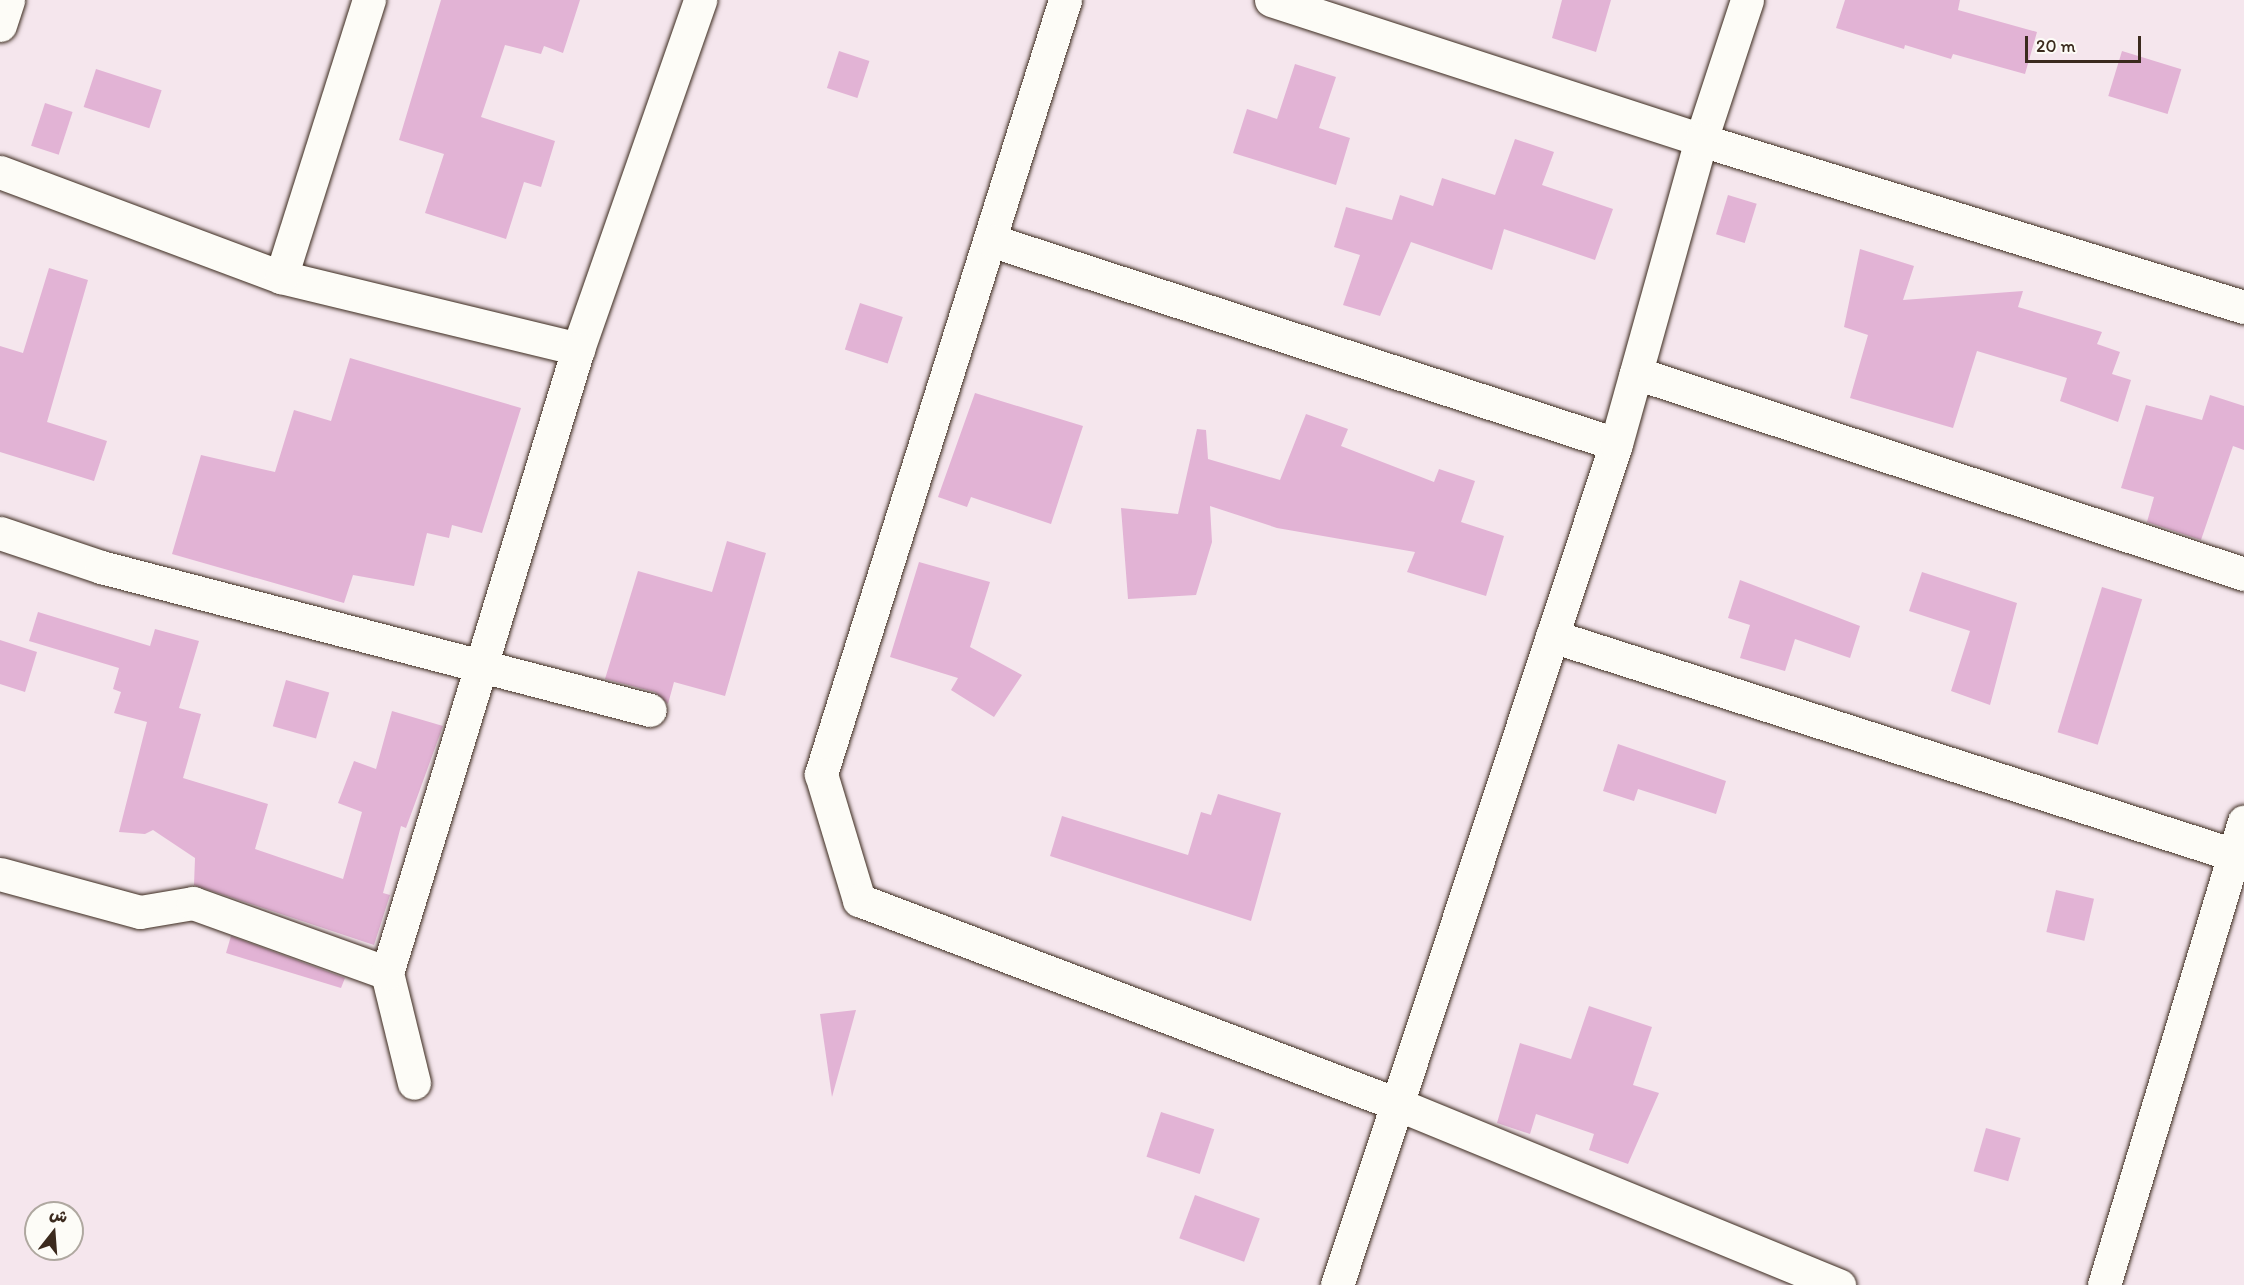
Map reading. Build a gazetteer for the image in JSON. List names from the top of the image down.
{
  "scale_bar": "20 m",
  "north": "top"
}
